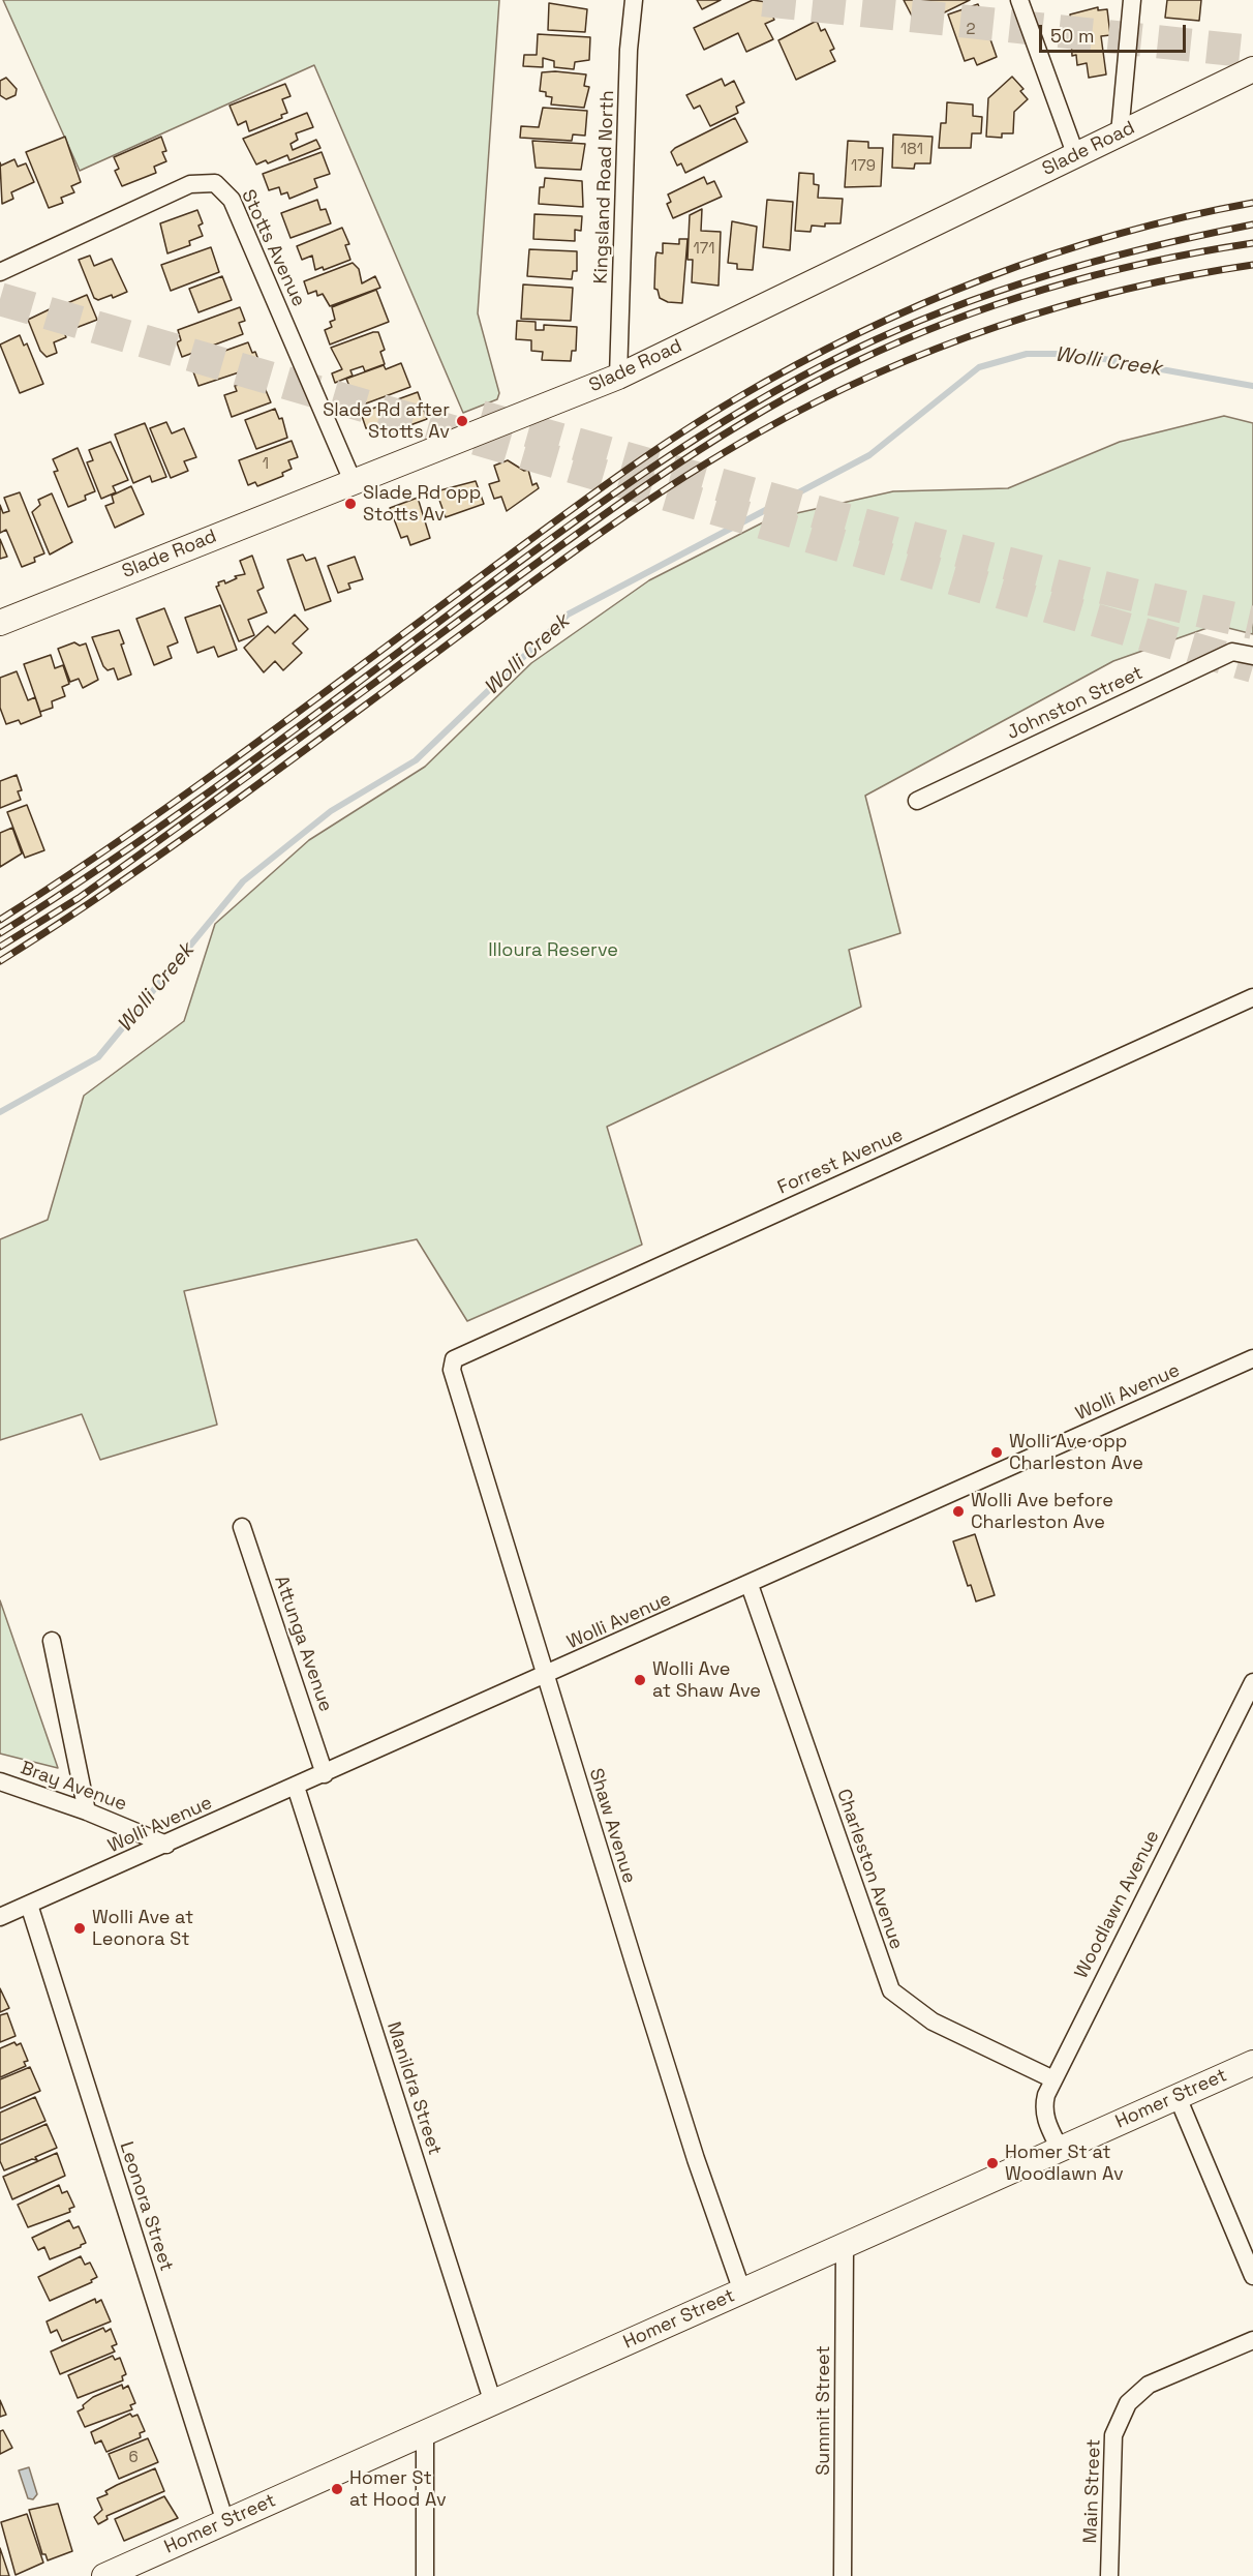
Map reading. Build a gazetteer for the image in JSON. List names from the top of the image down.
{
  "streets": {
    "main road": ["Slade Road", "Homer Street"],
    "street": [
      "Kingsland Road North",
      "Stotts Avenue",
      "Johnston Street",
      "Forrest Avenue",
      "Wolli Avenue",
      "Attunga Avenue",
      "Bray Avenue",
      "Shaw Avenue",
      "Charleston Avenue",
      "Woodlawn Avenue",
      "Manildra Street",
      "Leonora Street",
      "Summit Street",
      "Main Street"
    ]
  },
  "crossings": [
    ["Slade Road", "Kingsland Road North"],
    ["Slade Road", "Stotts Avenue"],
    ["Forrest Avenue", "Shaw Avenue"],
    ["Wolli Avenue", "Attunga Avenue"],
    ["Wolli Avenue", "Bray Avenue"],
    ["Wolli Avenue", "Shaw Avenue"],
    ["Wolli Avenue", "Charleston Avenue"],
    ["Wolli Avenue", "Manildra Street"],
    ["Wolli Avenue", "Leonora Street"],
    ["Shaw Avenue", "Homer Street"],
    ["Charleston Avenue", "Woodlawn Avenue"],
    ["Woodlawn Avenue", "Homer Street"],
    ["Manildra Street", "Homer Street"],
    ["Homer Street", "Leonora Street"],
    ["Homer Street", "Summit Street"]
  ],
  "water": ["Wolli Creek"],
  "parks": ["Illoura Reserve"],
  "places": [
    "Slade Rd after Stotts Av",
    "Slade Rd opp Stotts Av",
    "Wolli Ave opp Charleston Ave",
    "Wolli Ave before Charleston Ave",
    "Wolli Ave at Shaw Ave",
    "Wolli Ave at Leonora St",
    "Homer St at Woodlawn Av",
    "Homer St at Hood Av"
  ],
  "house_numbers": [
    "2",
    "181",
    "179",
    "171",
    "1",
    "6"
  ],
  "scale_bar": "50 m"
}
